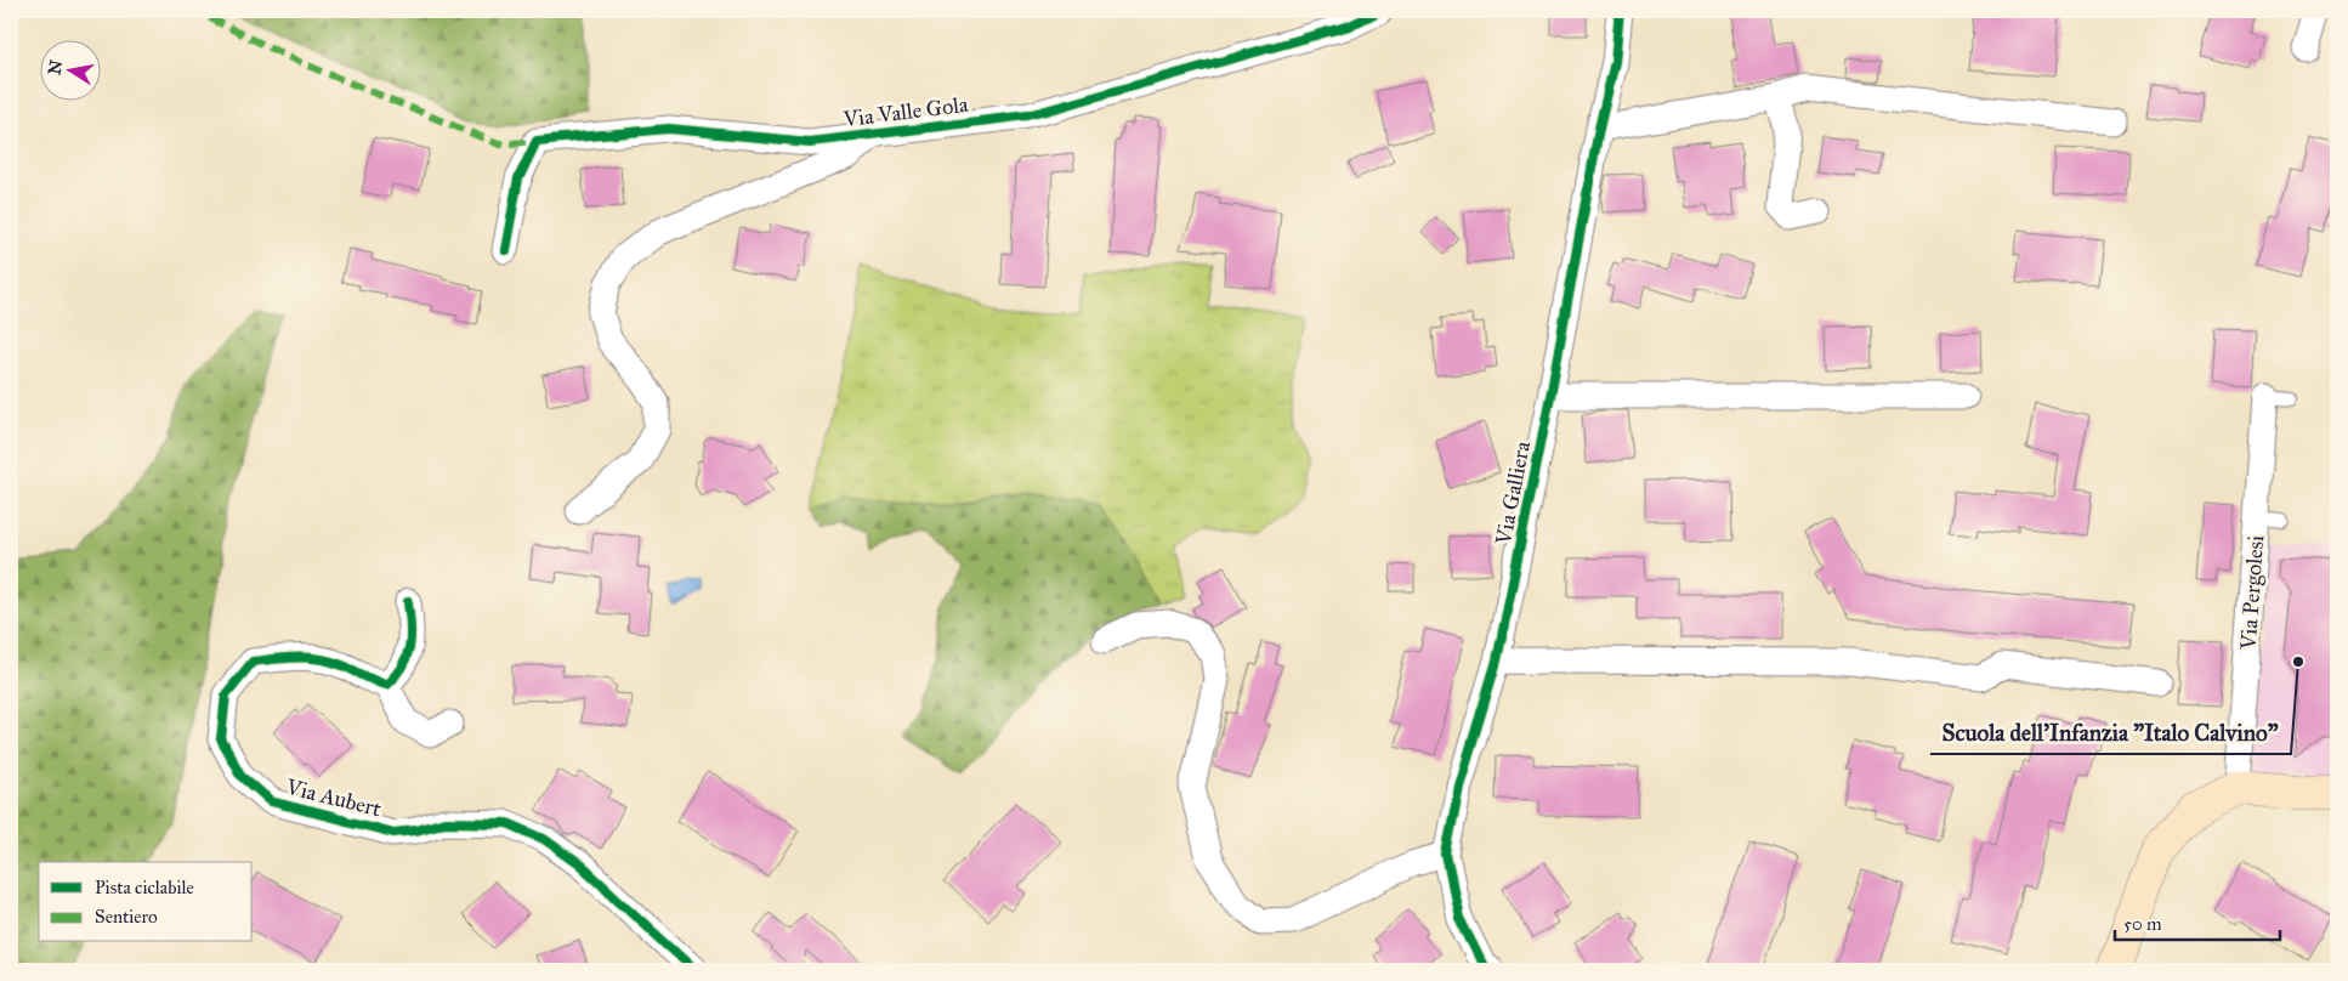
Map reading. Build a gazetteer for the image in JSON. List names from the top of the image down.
{
  "streets": {
    "street": [
      "Via Valle Gola",
      "Via Galliera",
      "Via Pergolesi",
      "Via Aubert"
    ]
  },
  "places": ["Scuola dell'Infanzia \"Italo Calvino\""],
  "legend": ["Pista ciclabile", "Sentiero"],
  "scale_bar": "50 m",
  "north": "left"
}
